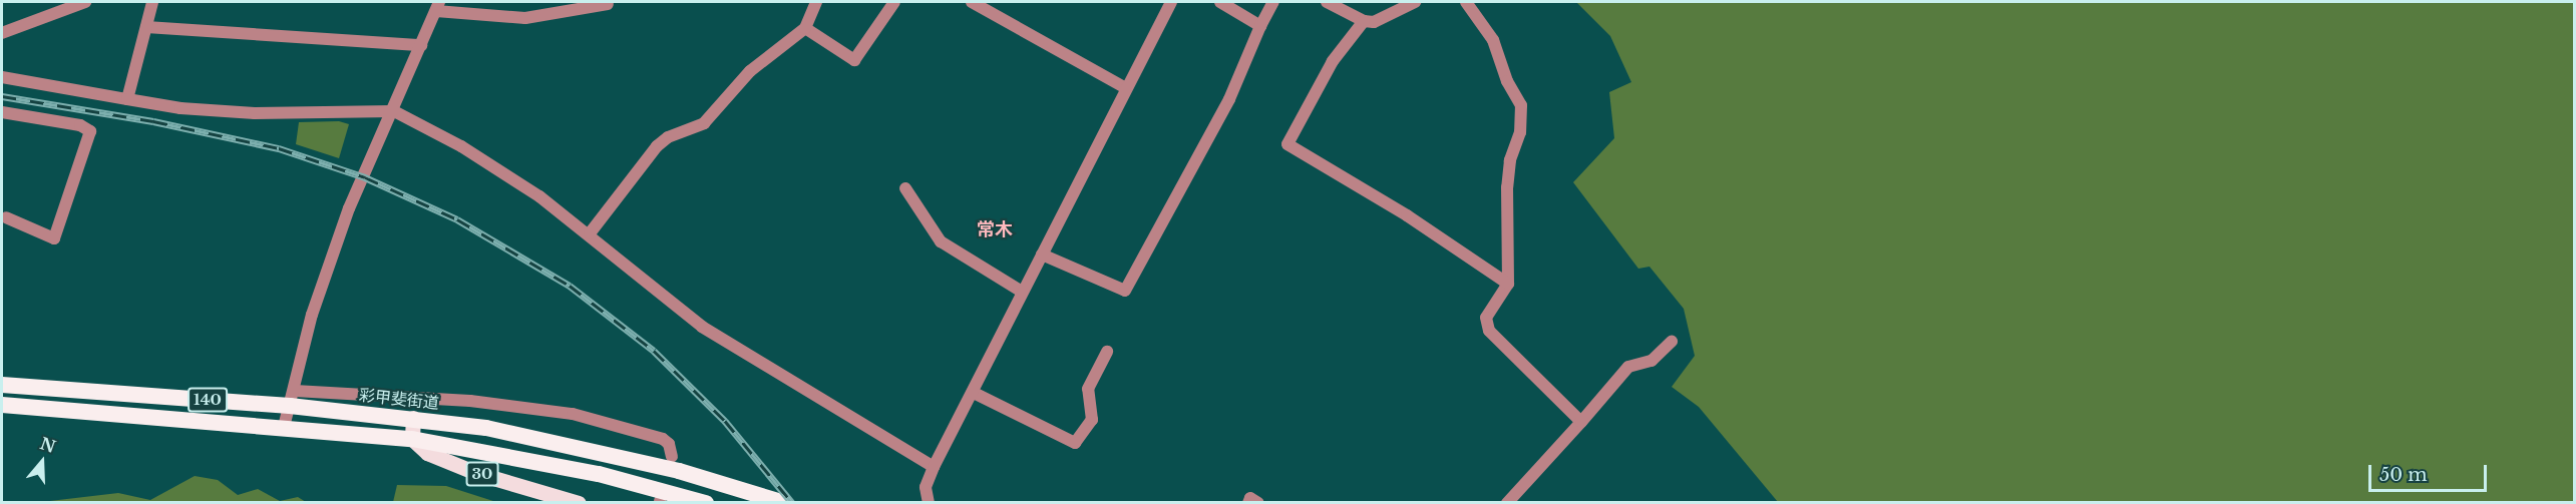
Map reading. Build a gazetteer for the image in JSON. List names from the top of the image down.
{
  "streets": {
    "highway": ["彩甲斐街道", "140"],
    "main road": ["30"]
  },
  "crossings": [
    ["140", "30"]
  ],
  "districts": ["常木"],
  "scale_bar": "50 m",
  "north": "top"
}
